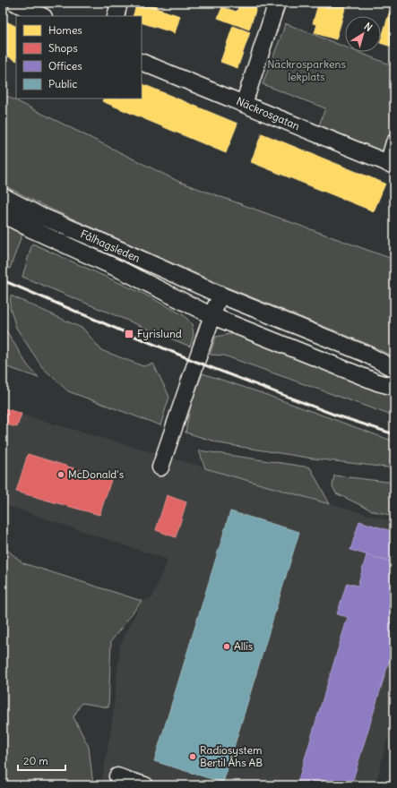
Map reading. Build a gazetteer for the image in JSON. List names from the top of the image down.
{
  "streets": {
    "street": ["Näckrosgatan", "Fålhagsleden"]
  },
  "parks": ["Näckrosparkens lekplats"],
  "places": {
    "transit": ["Fyrislund"],
    "other": ["McDonald's", "Allis", "Radiosystem Bertil Åhs AB"]
  },
  "legend": [
    "Homes",
    "Shops",
    "Offices",
    "Public"
  ],
  "scale_bar": "20 m",
  "north": "top right"
}
